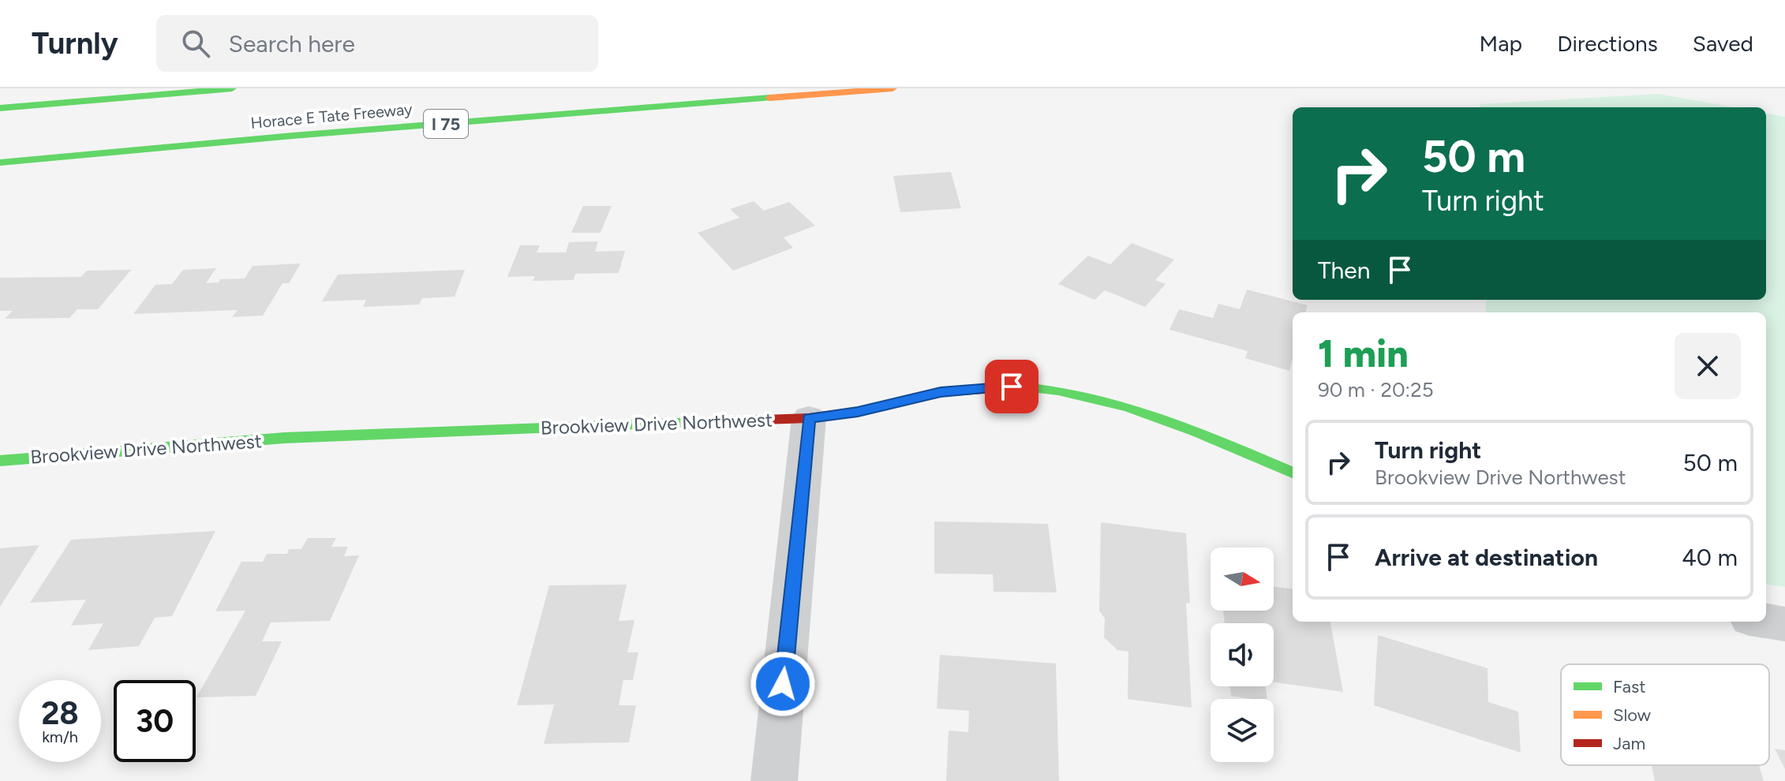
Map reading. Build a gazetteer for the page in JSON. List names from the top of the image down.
{
  "streets": {
    "main road": ["Horace E Tate Freeway", "I 75", "Brookview Drive Northwest"]
  },
  "legend": ["Fast", "Slow", "Jam"],
  "north": "right",
  "page": {
    "header": "Turnly",
    "search": "Search here",
    "nav": ["Map", "Directions", "Saved"],
    "turn": ["50 m", "Turn right"],
    "then": "Then",
    "heading": ["1 min", "90 m · 20:25"],
    "list": [
      {
        "name": "Turn right",
        "note": "Brookview Drive Northwest",
        "value": "50 m"
      },
      {
        "name": "Arrive at destination",
        "value": "40 m"
      }
    ],
    "speed": "28 km/h",
    "limit": "30"
  }
}
